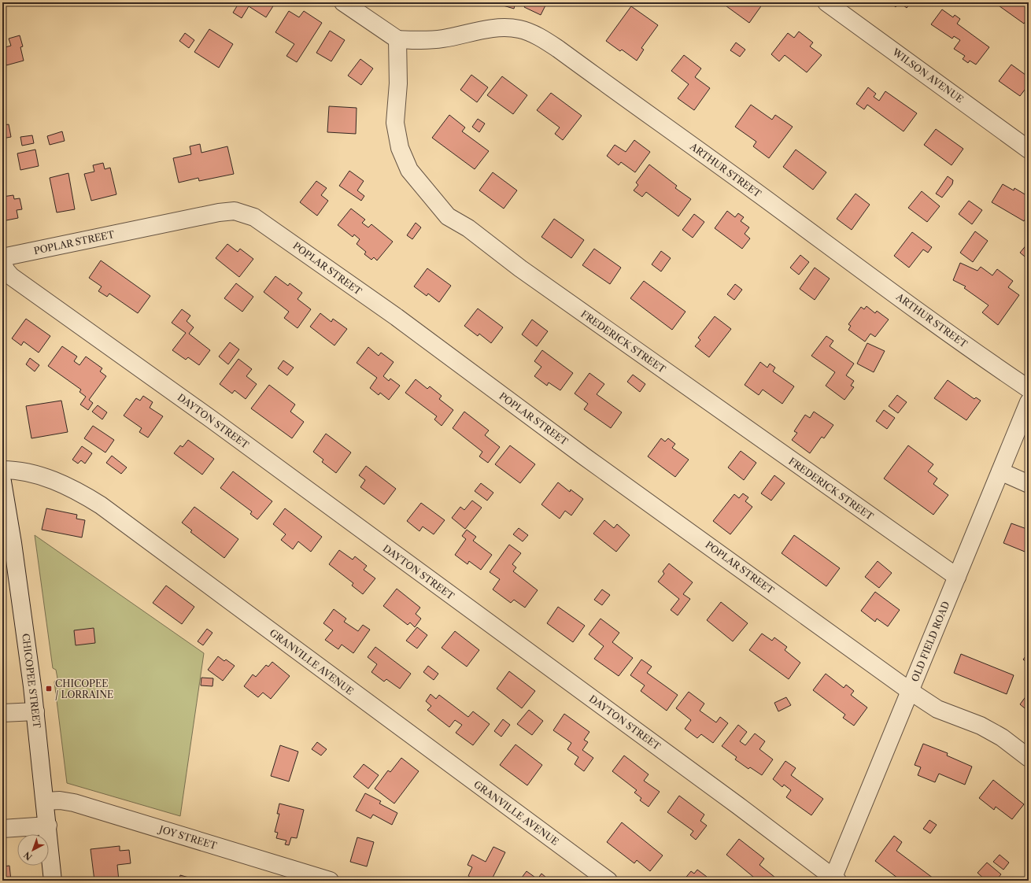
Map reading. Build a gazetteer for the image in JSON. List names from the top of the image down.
{
  "streets": {
    "street": [
      "WILSON AVENUE",
      "ARTHUR STREET",
      "POPLAR STREET",
      "FREDERICK STREET",
      "DAYTON STREET",
      "OLD FIELD ROAD",
      "GRANVILLE AVENUE",
      "CHICOPEE STREET",
      "JOY STREET"
    ]
  },
  "crossings": [
    ["ARTHUR STREET", "FREDERICK STREET"],
    ["POPLAR STREET", "OLD FIELD ROAD"],
    ["FREDERICK STREET", "OLD FIELD ROAD"],
    ["DAYTON STREET", "OLD FIELD ROAD"],
    ["CHICOPEE STREET", "JOY STREET"]
  ],
  "places": {
    "transit": ["CHICOPEE / LORRAINE"]
  },
  "north": "bottom left"
}
